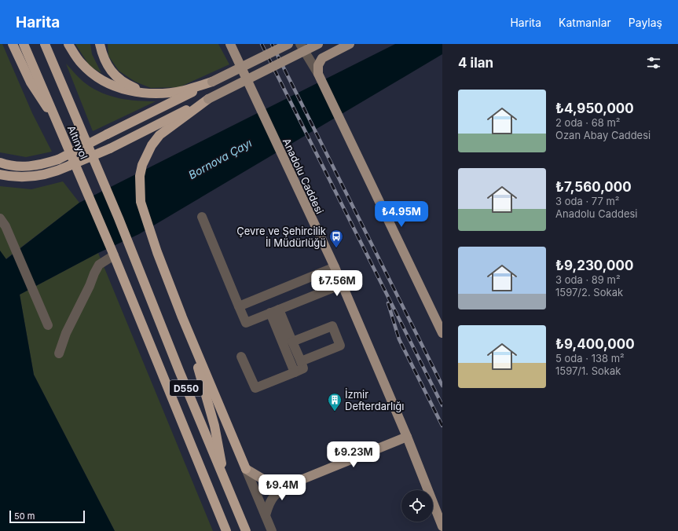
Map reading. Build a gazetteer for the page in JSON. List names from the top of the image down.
{
  "streets": {
    "highway": ["Altınyol", "D550"],
    "main road": ["Anadolu Caddesi"]
  },
  "crossings": [
    ["Altınyol", "D550"]
  ],
  "water": ["Bornova Çayı"],
  "places": {
    "bus stop": ["Çevre ve Şehircilik İl Müdürlüğü"],
    "building": ["İzmir Defterdarlığı"]
  },
  "scale_bar": "50 m",
  "page": {
    "header": "Harita",
    "nav": ["Harita", "Katmanlar", "Paylaş"],
    "heading": "4 ilan",
    "list": [
      {
        "name": "₺4,950,000",
        "note": "2 oda · 68 m² · Ozan Abay Caddesi"
      },
      {
        "name": "₺7,560,000",
        "note": "3 oda · 77 m² · Anadolu Caddesi"
      },
      {
        "name": "₺9,230,000",
        "note": "3 oda · 89 m² · 1597/2. Sokak"
      },
      {
        "name": "₺9,400,000",
        "note": "5 oda · 138 m² · 1597/1. Sokak"
      }
    ],
    "price": [
      "₺4.95M",
      "₺7.56M",
      "₺9.23M",
      "₺9.4M"
    ],
    "scale": "50 m"
  }
}
